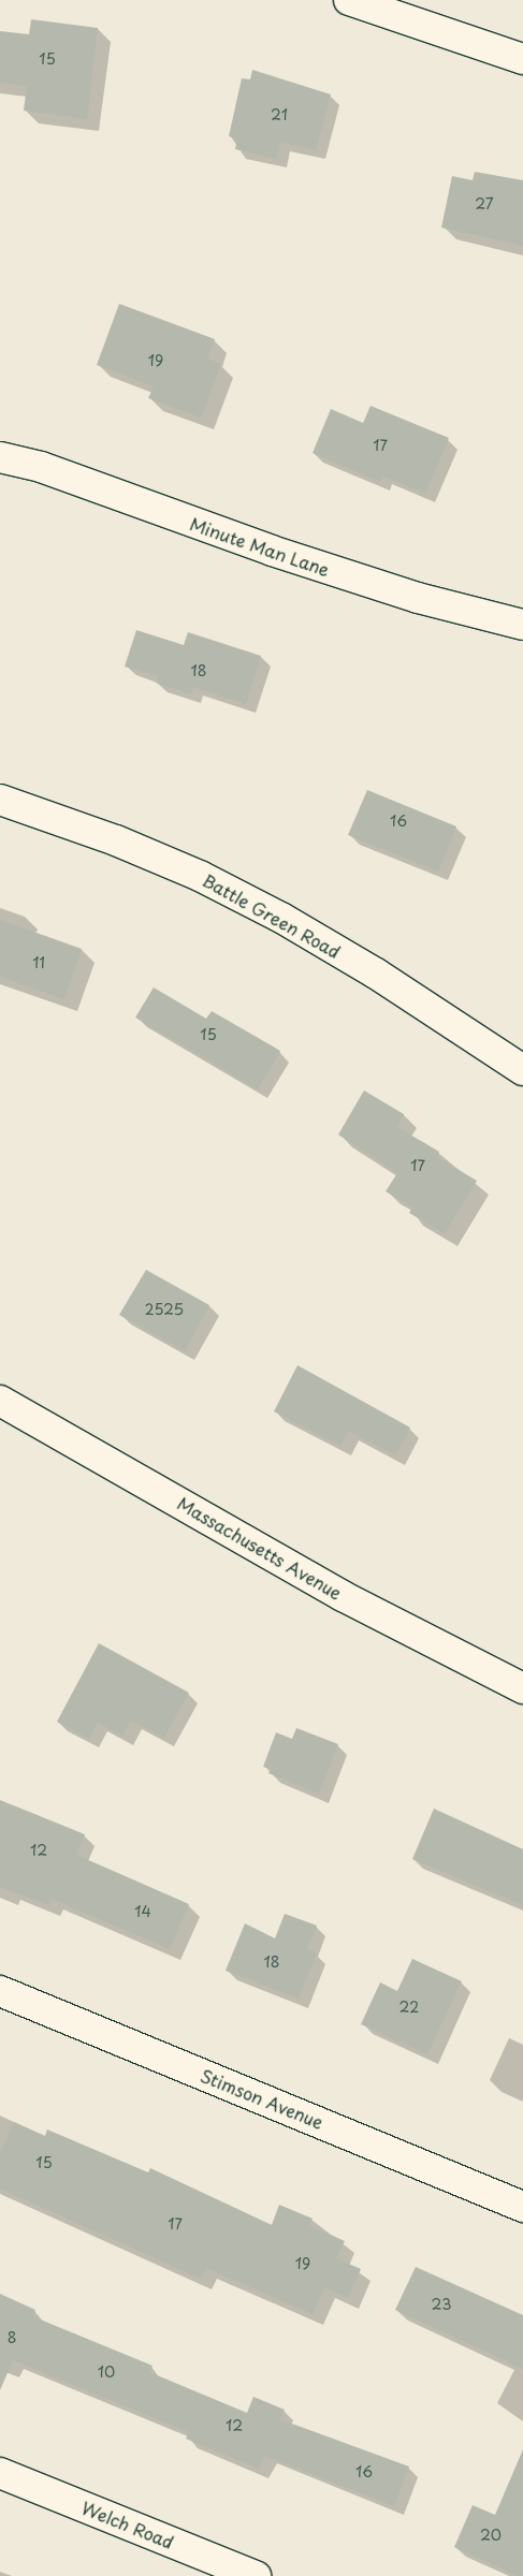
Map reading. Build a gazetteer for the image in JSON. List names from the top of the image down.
{
  "streets": {
    "street": [
      "Minute Man Lane",
      "Battle Green Road",
      "Massachusetts Avenue",
      "Stimson Avenue",
      "Welch Road"
    ]
  },
  "house_numbers": [
    "15",
    "21",
    "27",
    "19",
    "17",
    "18",
    "16",
    "11",
    "15",
    "17",
    "2525",
    "12",
    "14",
    "18",
    "22",
    "15",
    "17",
    "19",
    "23",
    "8",
    "10",
    "12",
    "16",
    "20"
  ]
}
